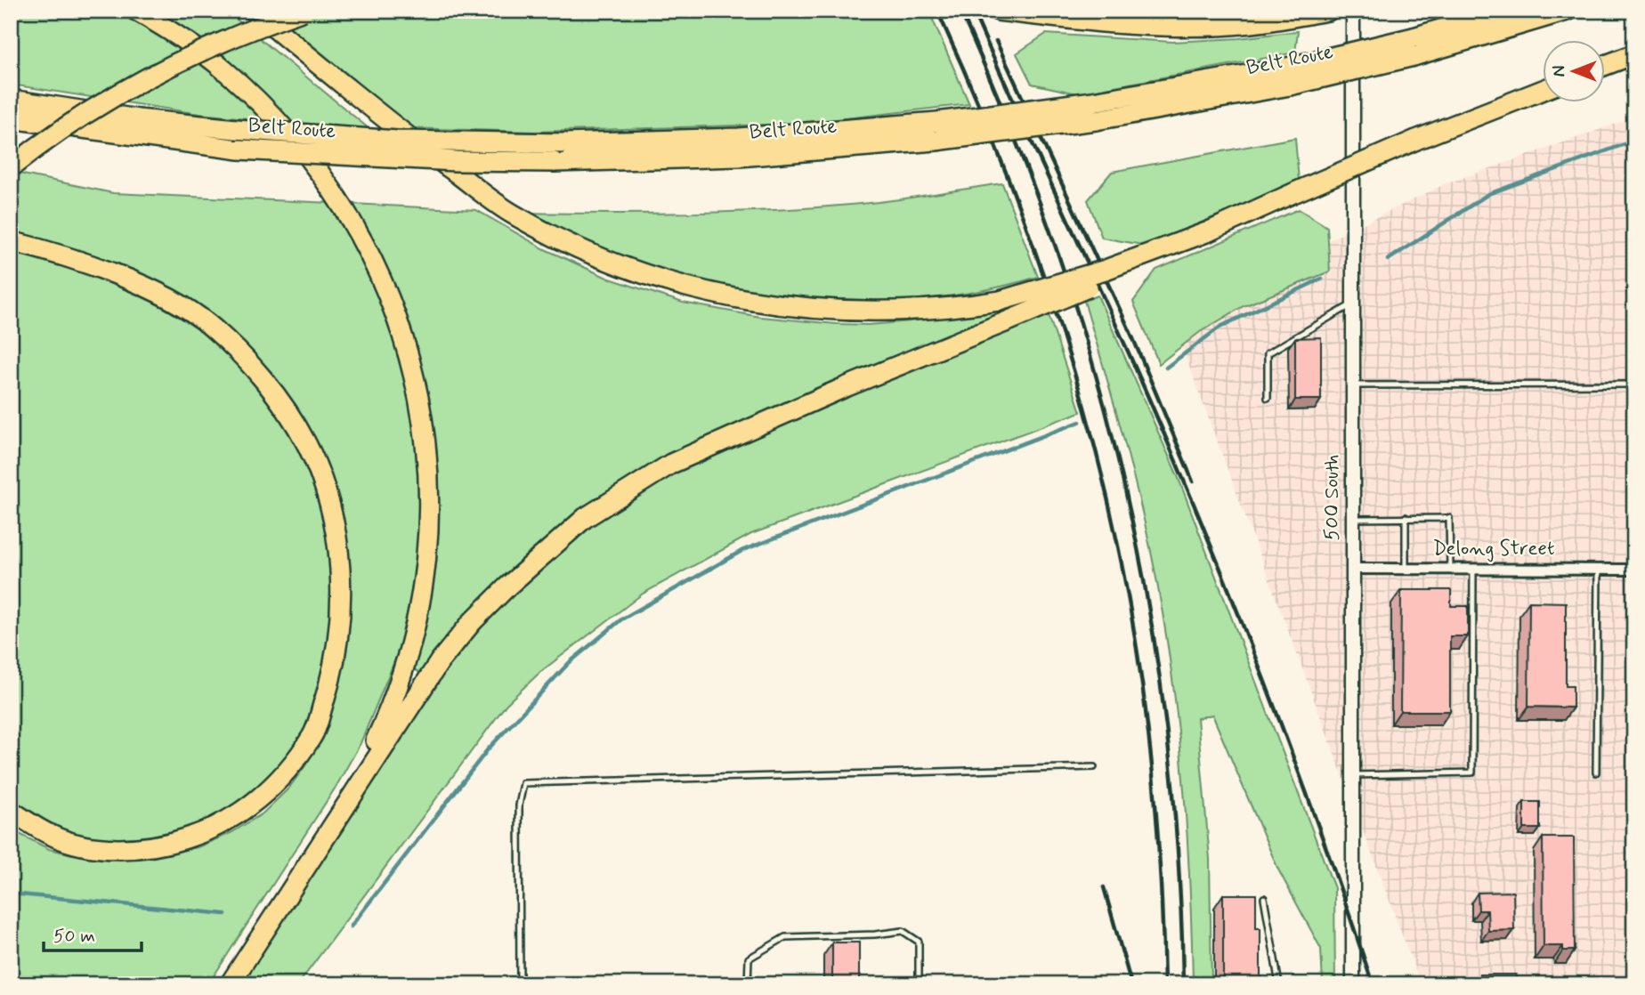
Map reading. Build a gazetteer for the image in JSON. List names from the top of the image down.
{
  "streets": {
    "highway": ["Belt Route"],
    "street": ["500 South", "Delong Street"]
  },
  "crossings": [
    ["500 South", "Delong Street"]
  ],
  "scale_bar": "50 m",
  "north": "left"
}
